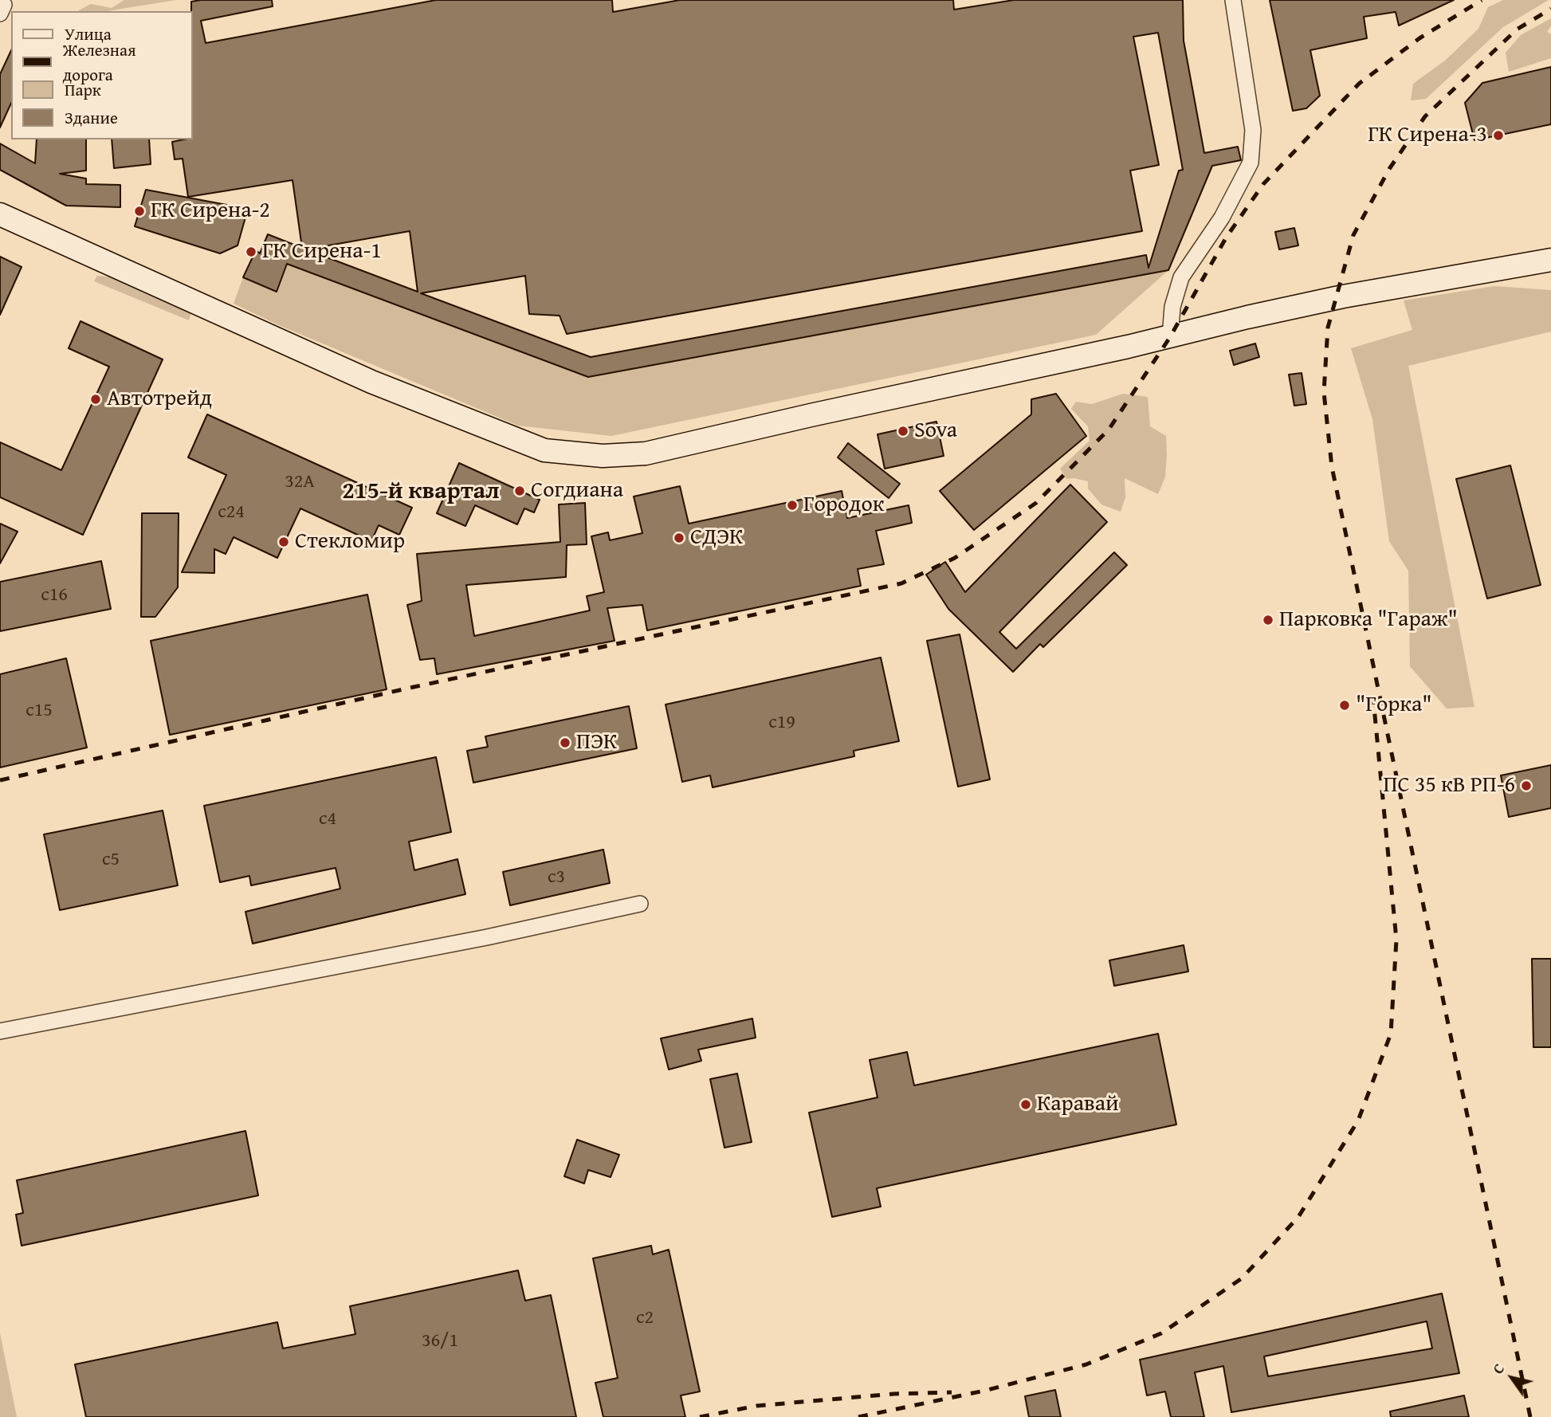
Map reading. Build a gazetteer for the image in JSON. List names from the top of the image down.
{
  "districts": ["215-й квартал"],
  "places": [
    "ГК Сирена-3",
    "ГК Сирена-2",
    "ГК Сирена-1",
    "Автотрейд",
    "Sova",
    "Согдиана",
    "Городок",
    "СДЭК",
    "Стекломир",
    "Парковка \"Гараж\"",
    "\"Горка\"",
    "ПЭК",
    "ПС 35 кВ РП-6",
    "Каравай"
  ],
  "house_numbers": [
    "32А",
    "с24",
    "с16",
    "с15",
    "с19",
    "с4",
    "с5",
    "с3",
    "с2",
    "36/1"
  ],
  "legend": [
    "Улица",
    "Железная дорога",
    "Парк",
    "Здание"
  ],
  "north": "top left"
}
